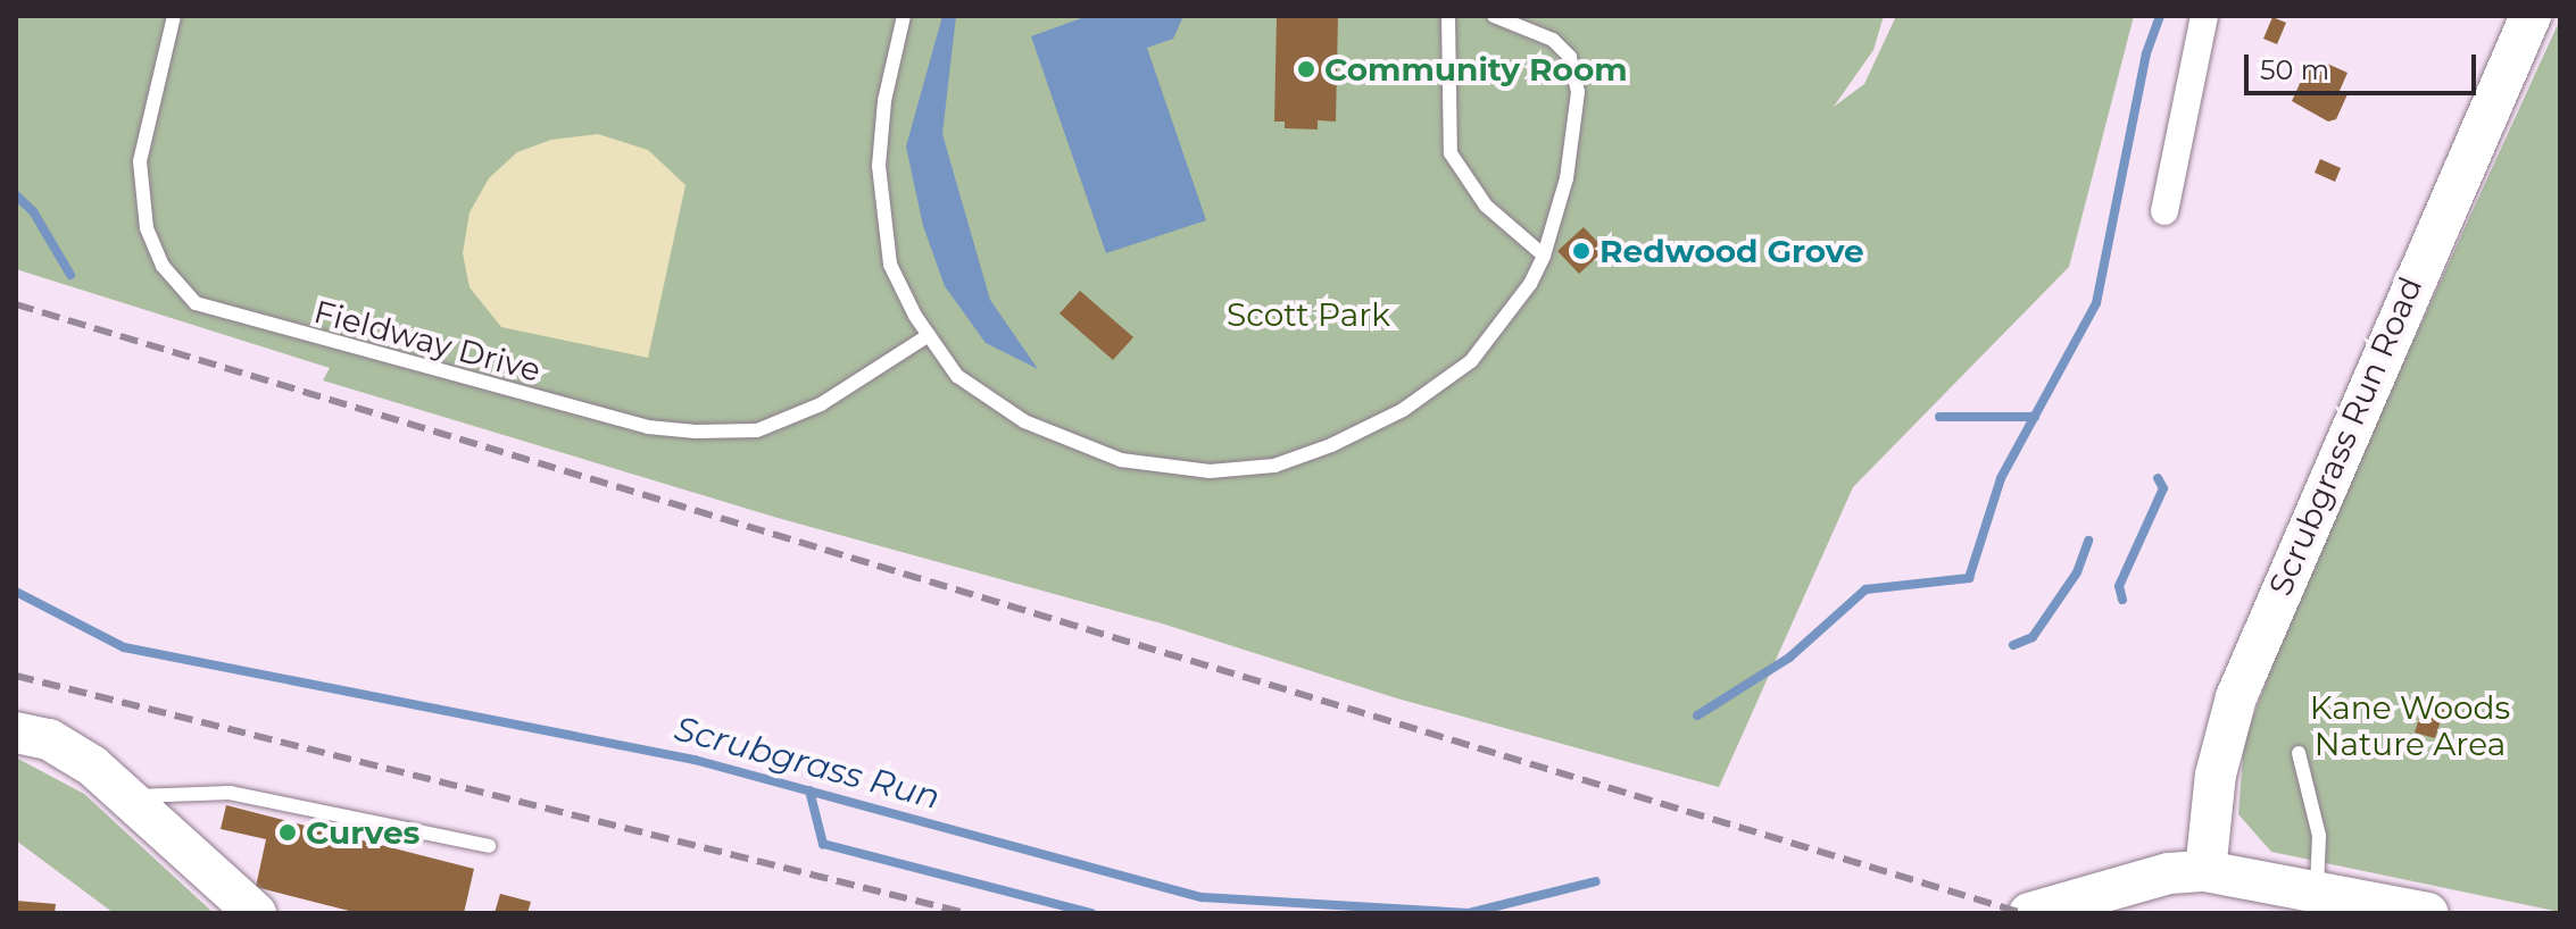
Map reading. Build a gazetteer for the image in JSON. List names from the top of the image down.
{
  "streets": {
    "street": ["Scrubgrass Run Road"],
    "lane": ["Fieldway Drive"]
  },
  "water": ["Scrubgrass Run"],
  "parks": ["Scott Park", "Kane Woods Nature Area"],
  "places": ["Community Room", "Redwood Grove", "Curves"],
  "scale_bar": "50 m"
}
